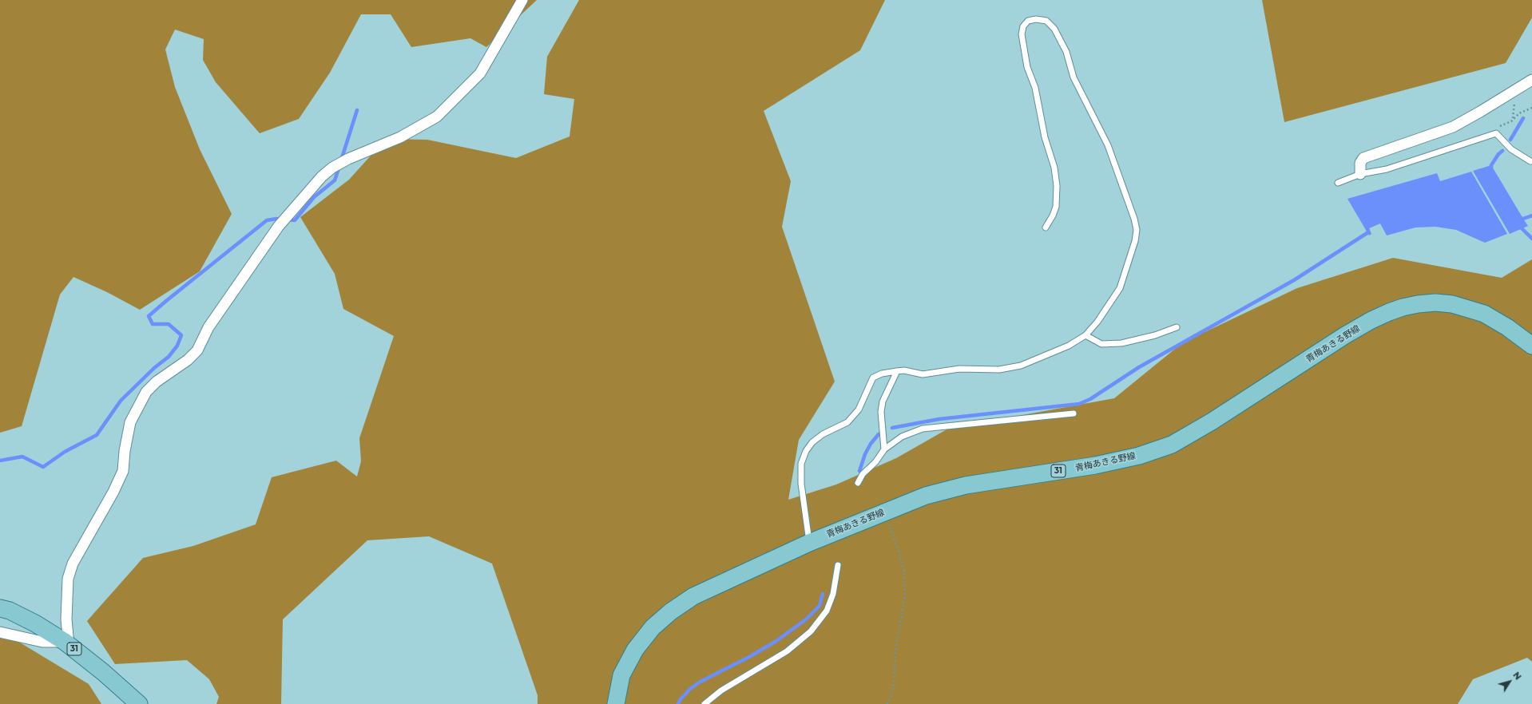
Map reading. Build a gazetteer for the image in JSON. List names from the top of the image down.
{
  "streets": {
    "main road": ["青梅あきる野線", "31"]
  },
  "north": "top right"
}
